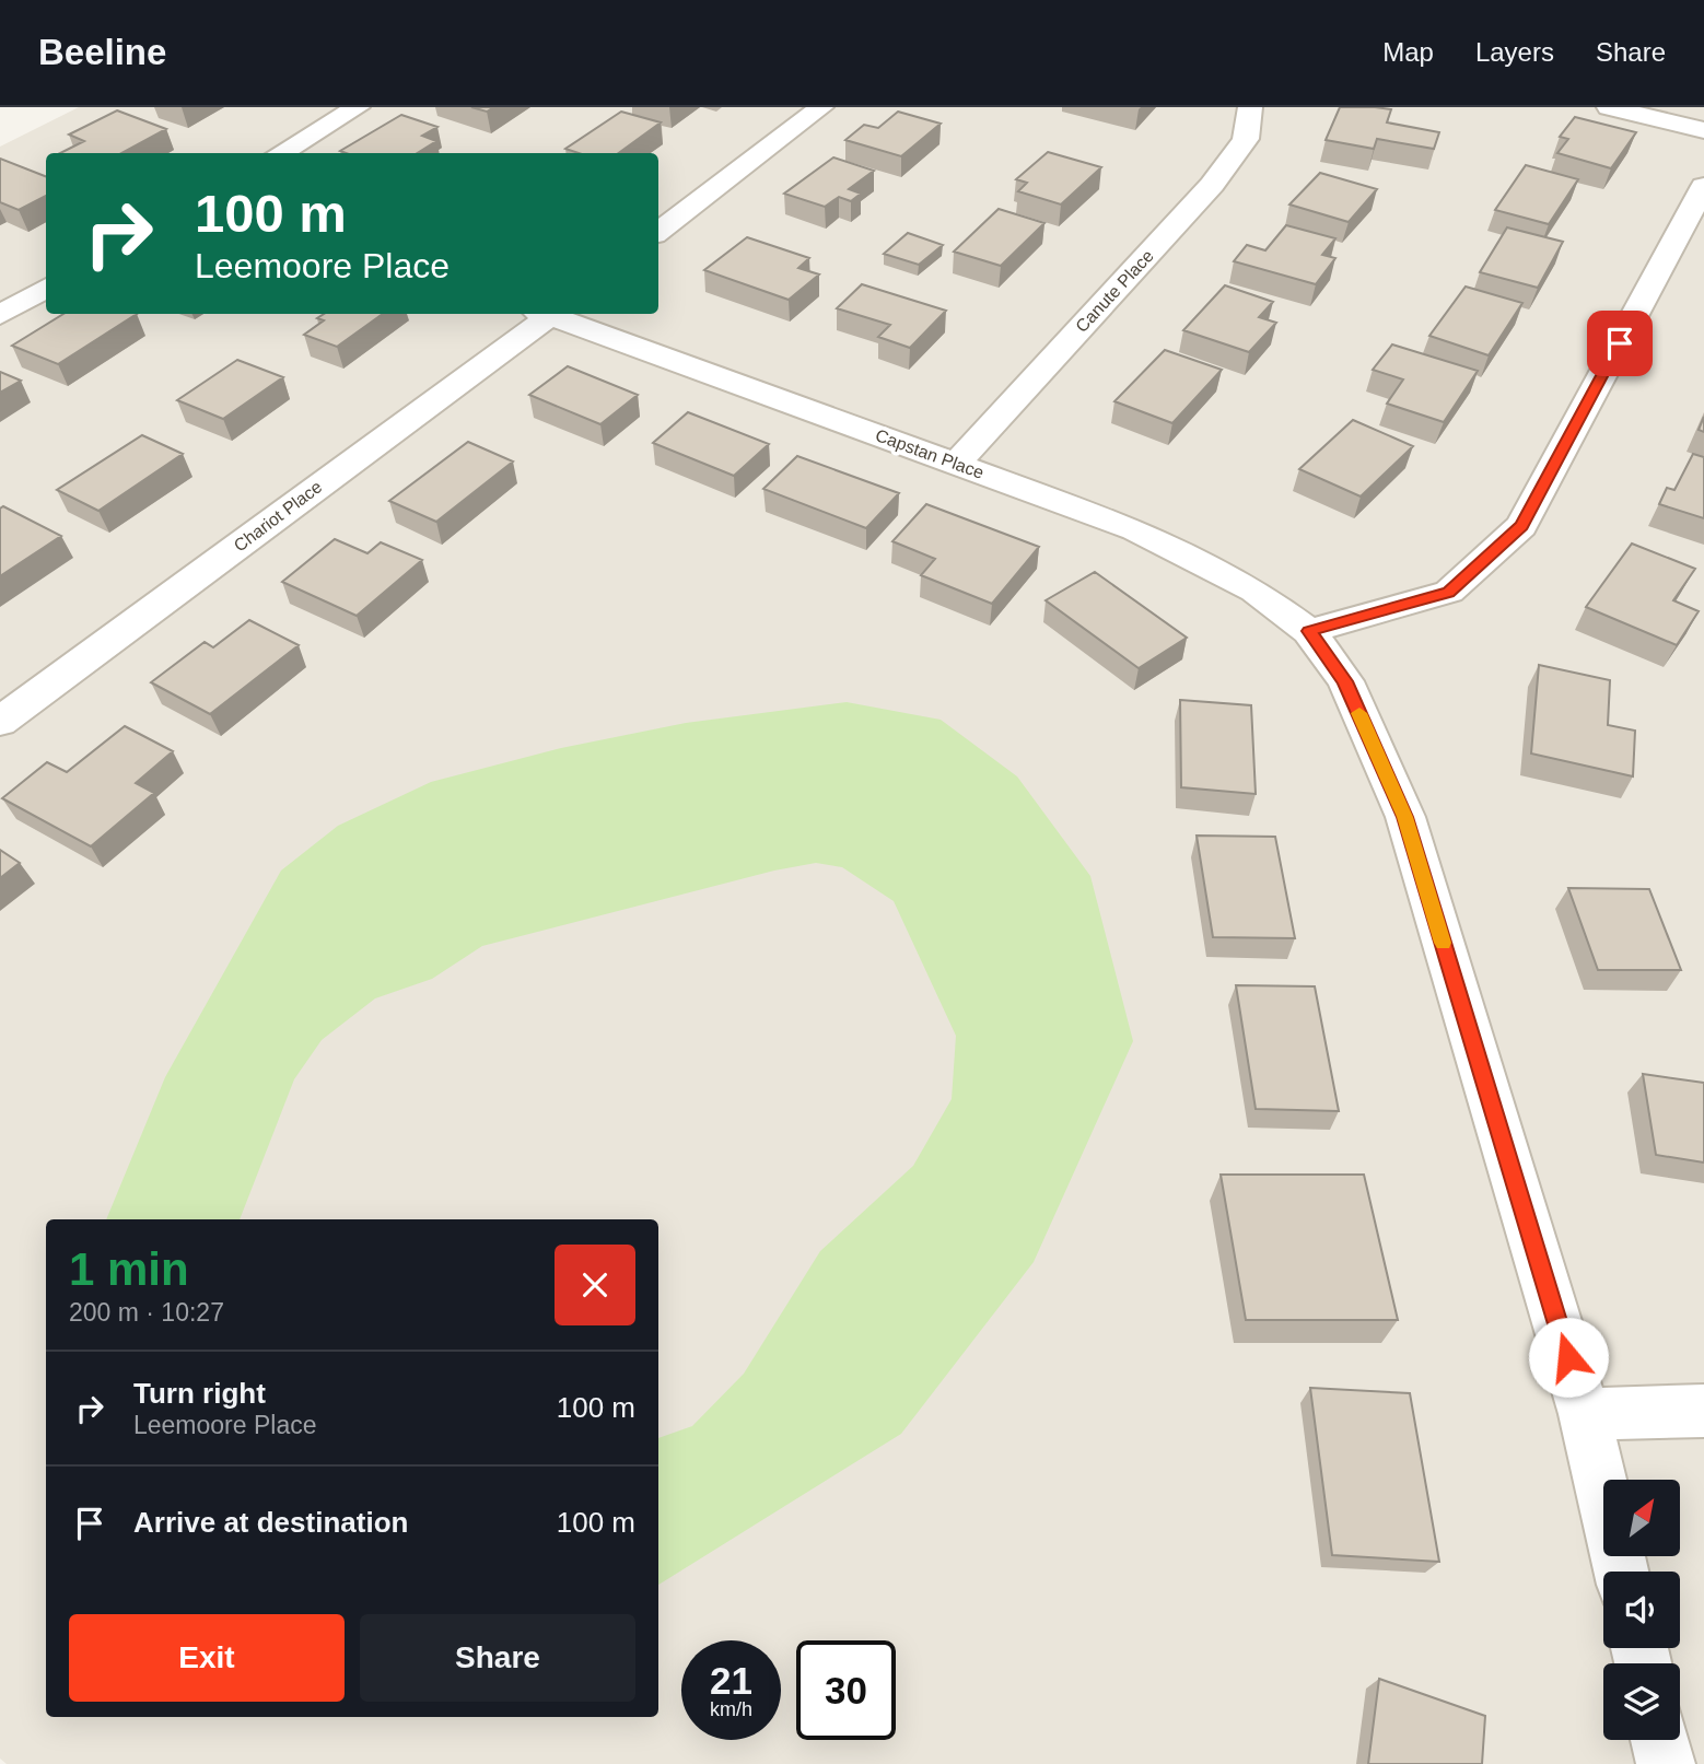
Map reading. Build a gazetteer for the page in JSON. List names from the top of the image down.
{
  "streets": {
    "street": ["Canute Place", "Capstan Place", "Chariot Place"]
  },
  "crossings": [
    ["Canute Place", "Capstan Place"]
  ],
  "north": "top right",
  "page": {
    "header": "Beeline",
    "nav": ["Map", "Layers", "Share"],
    "turn": ["100 m", "Leemoore Place"],
    "heading": ["1 min", "200 m · 10:27"],
    "list": [
      {
        "name": "Turn right",
        "note": "Leemoore Place",
        "value": "100 m"
      },
      {
        "name": "Arrive at destination",
        "value": "100 m"
      }
    ],
    "buttons": ["Exit", "Share"],
    "speed": "21 km/h",
    "limit": "30"
  }
}
